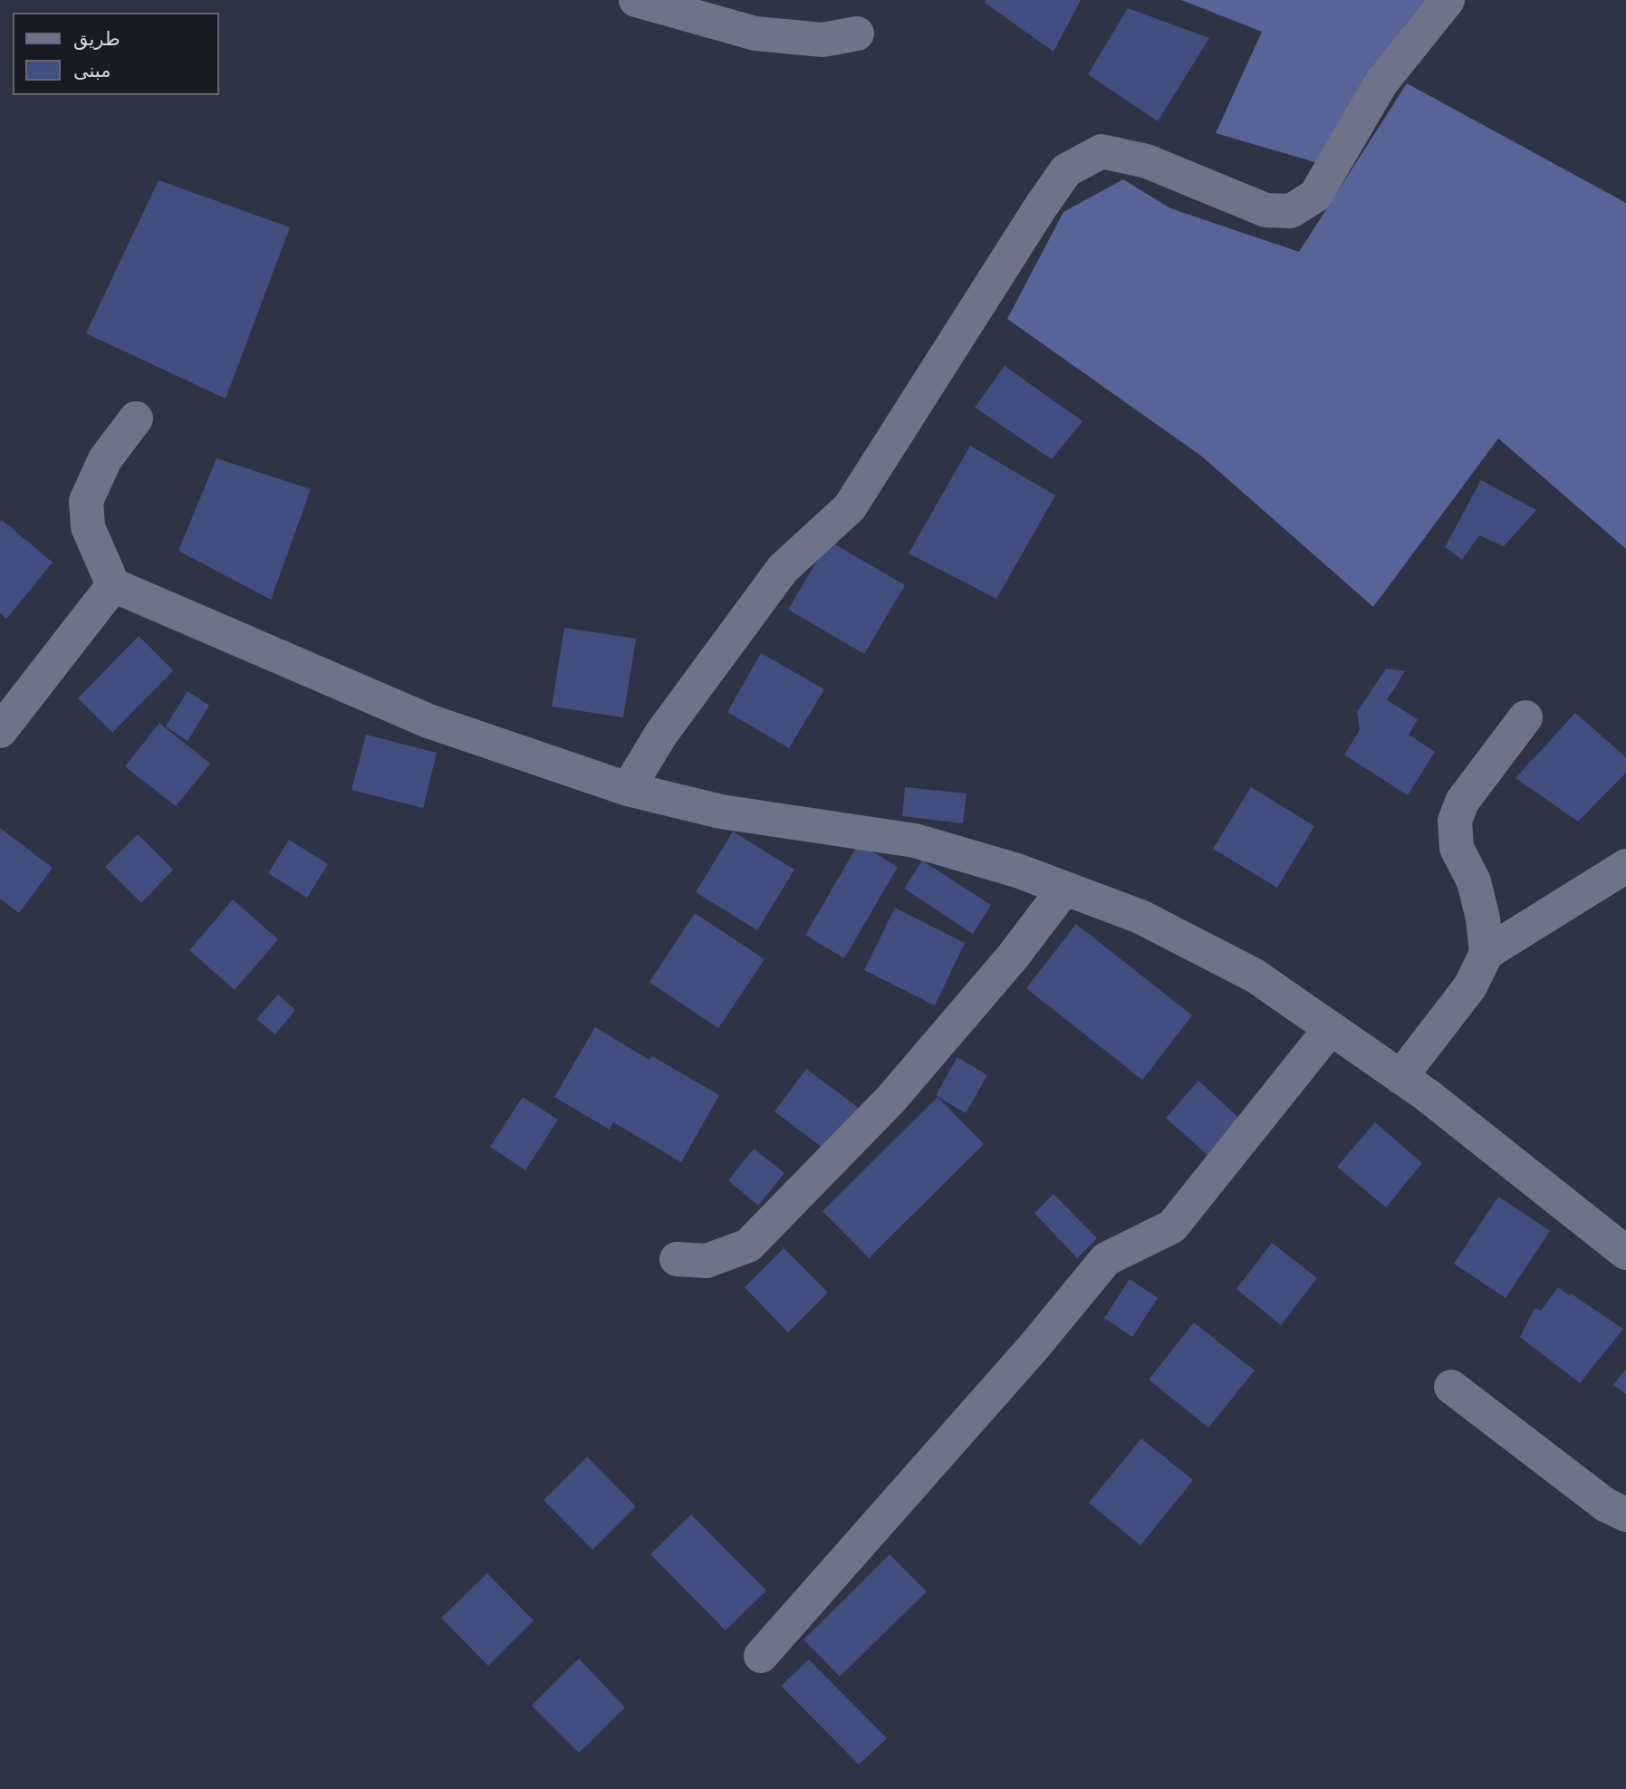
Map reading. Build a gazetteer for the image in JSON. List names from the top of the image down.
{
  "legend": ["طريق", "مبنى"]
}
